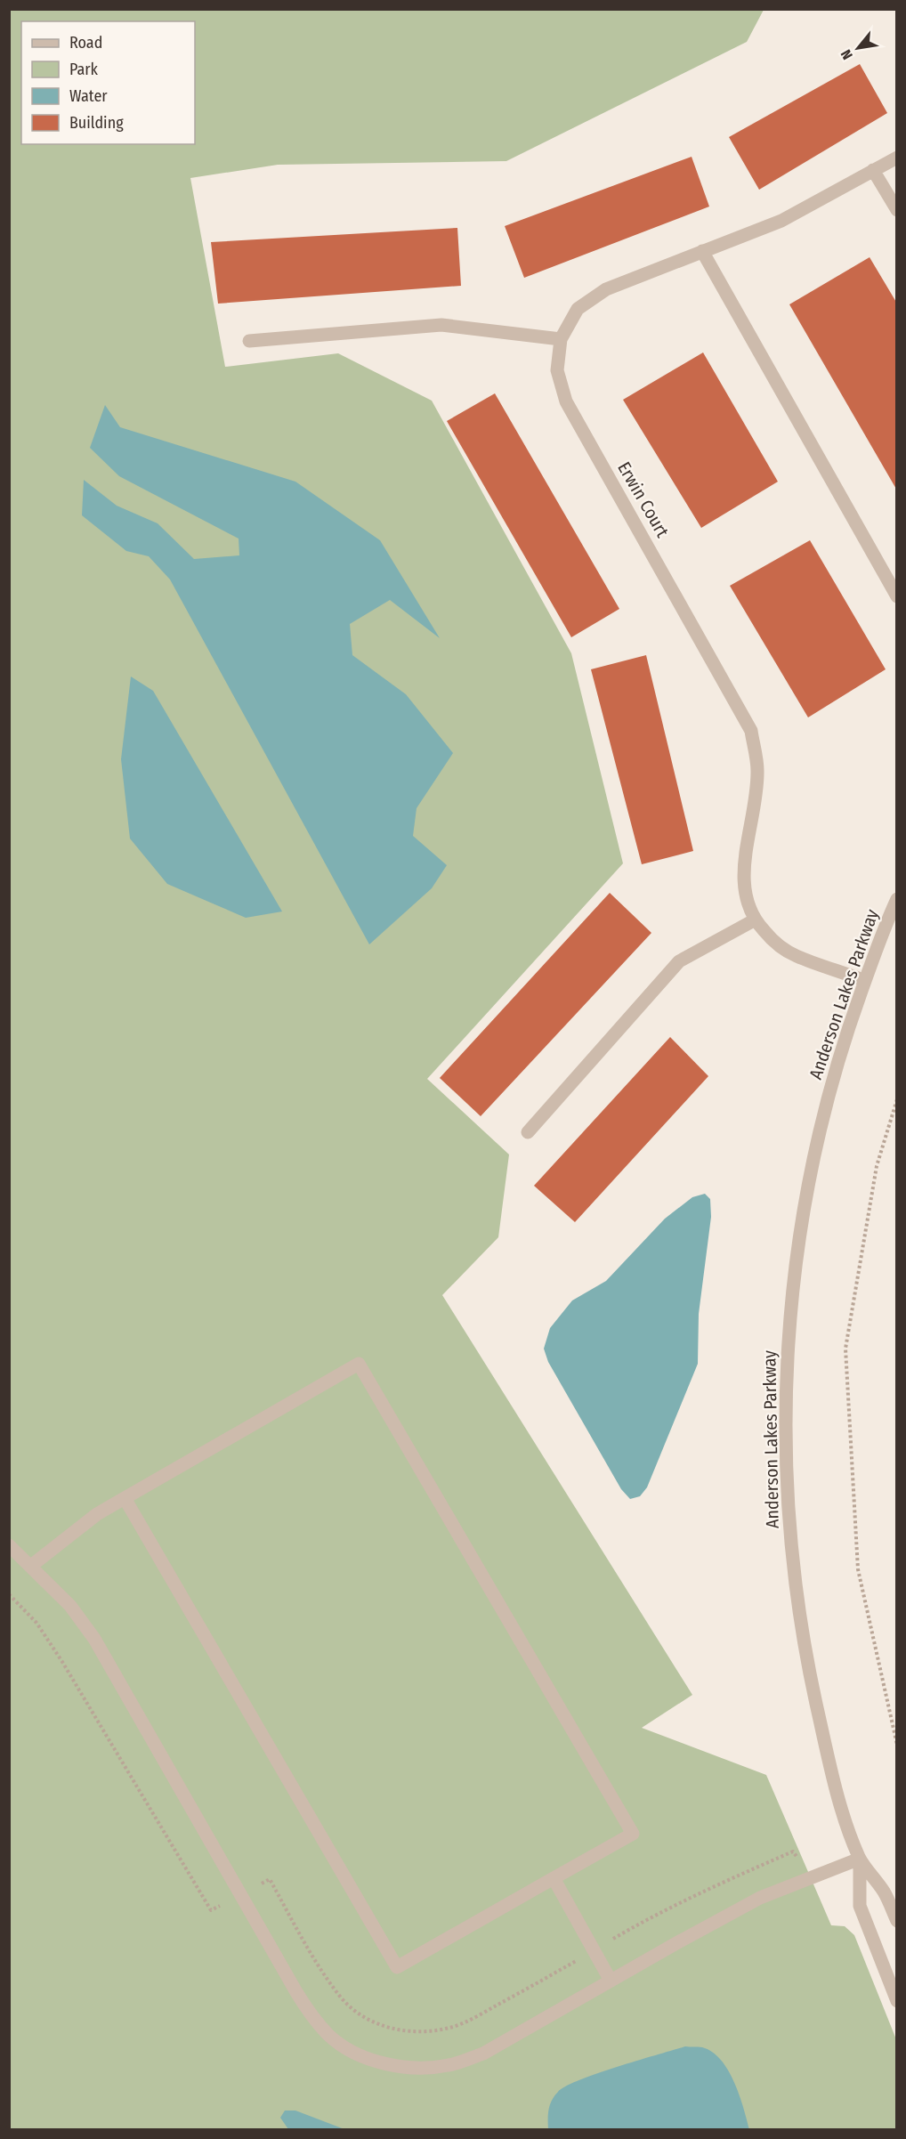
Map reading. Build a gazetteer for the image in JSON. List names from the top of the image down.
{
  "streets": {
    "street": ["Erwin Court", "Anderson Lakes Parkway"]
  },
  "crossings": [
    ["Erwin Court", "Anderson Lakes Parkway"]
  ],
  "legend": [
    "Road",
    "Park",
    "Water",
    "Building"
  ],
  "north": "bottom left"
}
